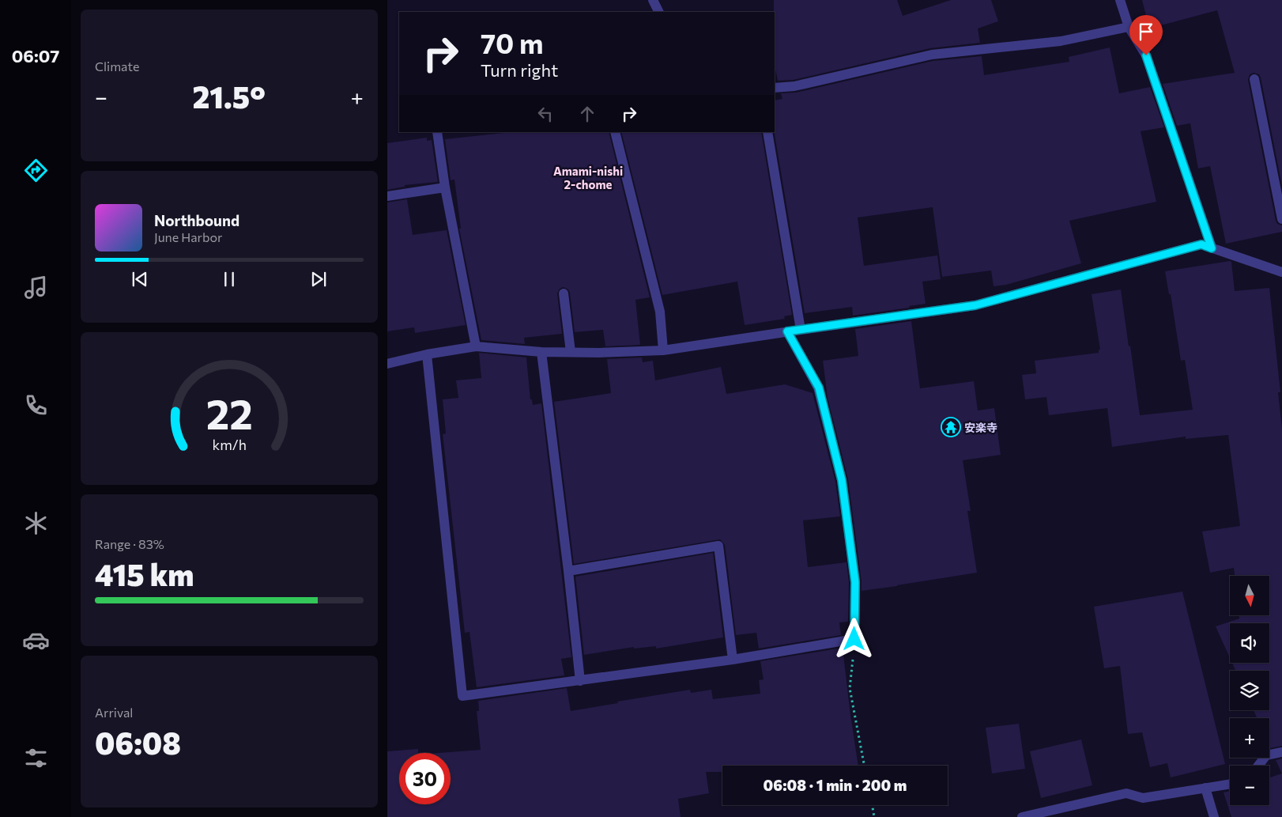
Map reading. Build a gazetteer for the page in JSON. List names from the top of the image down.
{
  "districts": ["Amami-nishi 2-chome"],
  "places": {
    "temple": ["安楽寺"]
  },
  "north": "bottom",
  "page": {
    "tabs": "06:07",
    "tile": [
      "Climate",
      ["Range · 83%", "415 km"],
      ["Arrival", "06:08"]
    ],
    "turn": ["70 m", "Turn right"],
    "heat": ["−", "21.5°", "+"],
    "song": ["Northbound", "June Harbor"],
    "map_buttons": ["+", "−"],
    "limit": "30",
    "trip": "06:08 · 1 min · 200 m",
    "gauge": ["22", "km/h"]
  }
}
